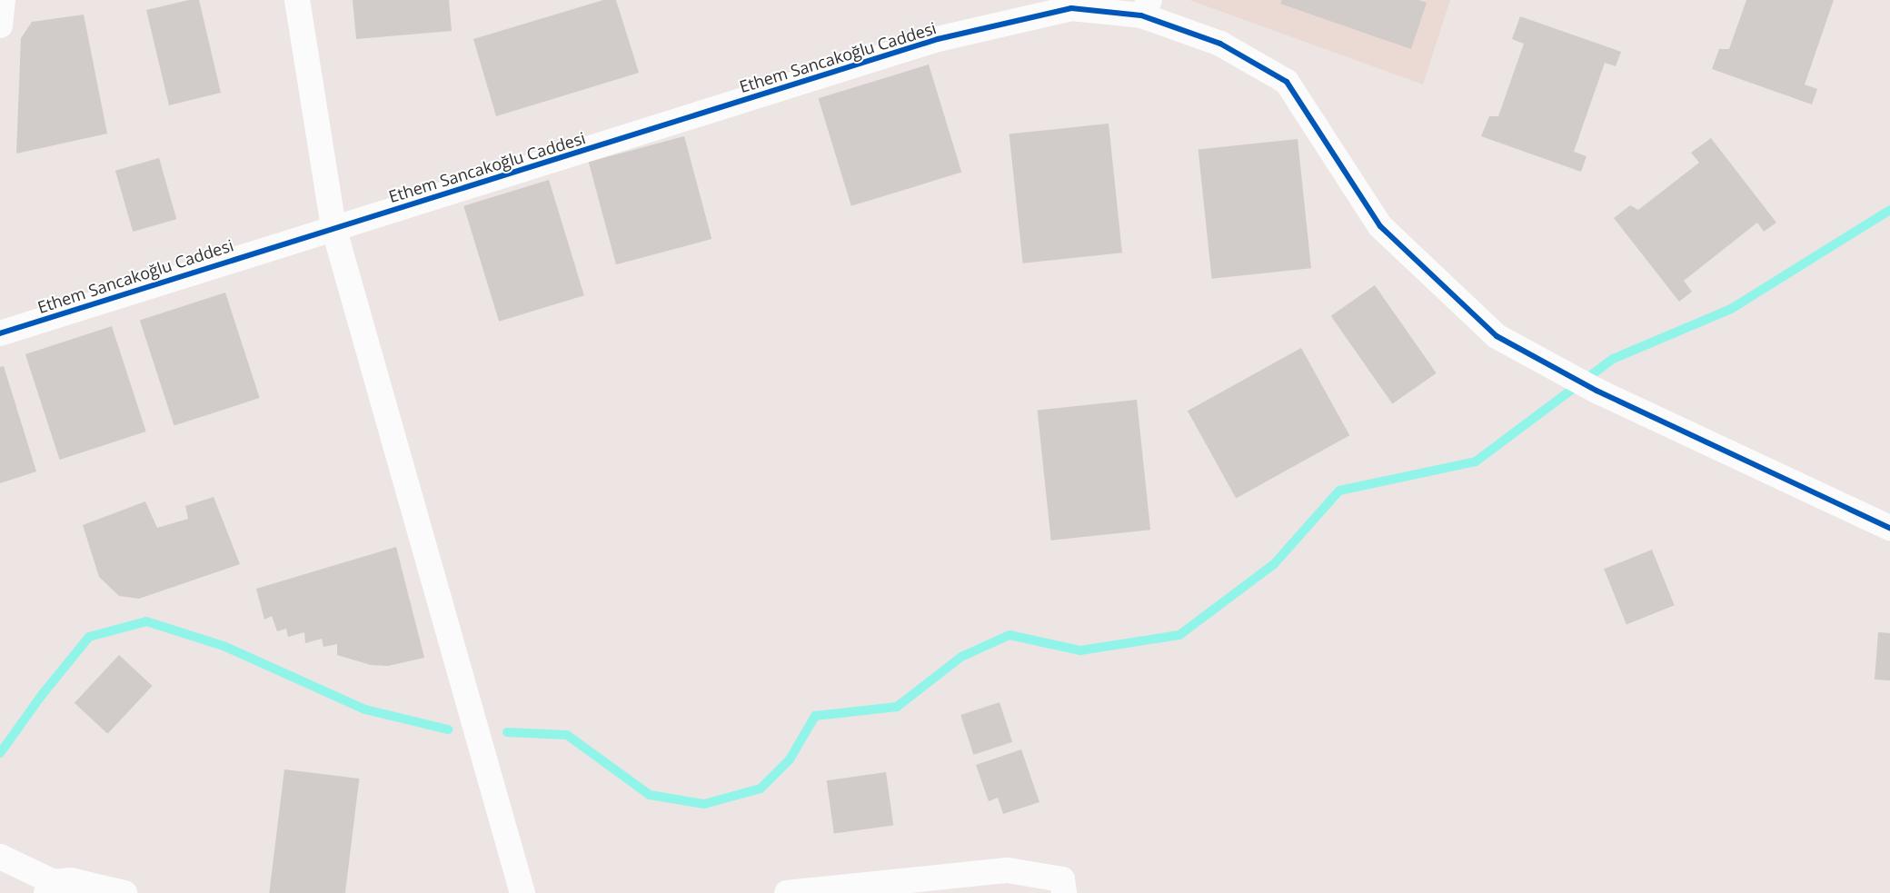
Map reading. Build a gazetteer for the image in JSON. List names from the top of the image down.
{
  "streets": {
    "street": ["Ethem Sancakoğlu Caddesi"]
  }
}
